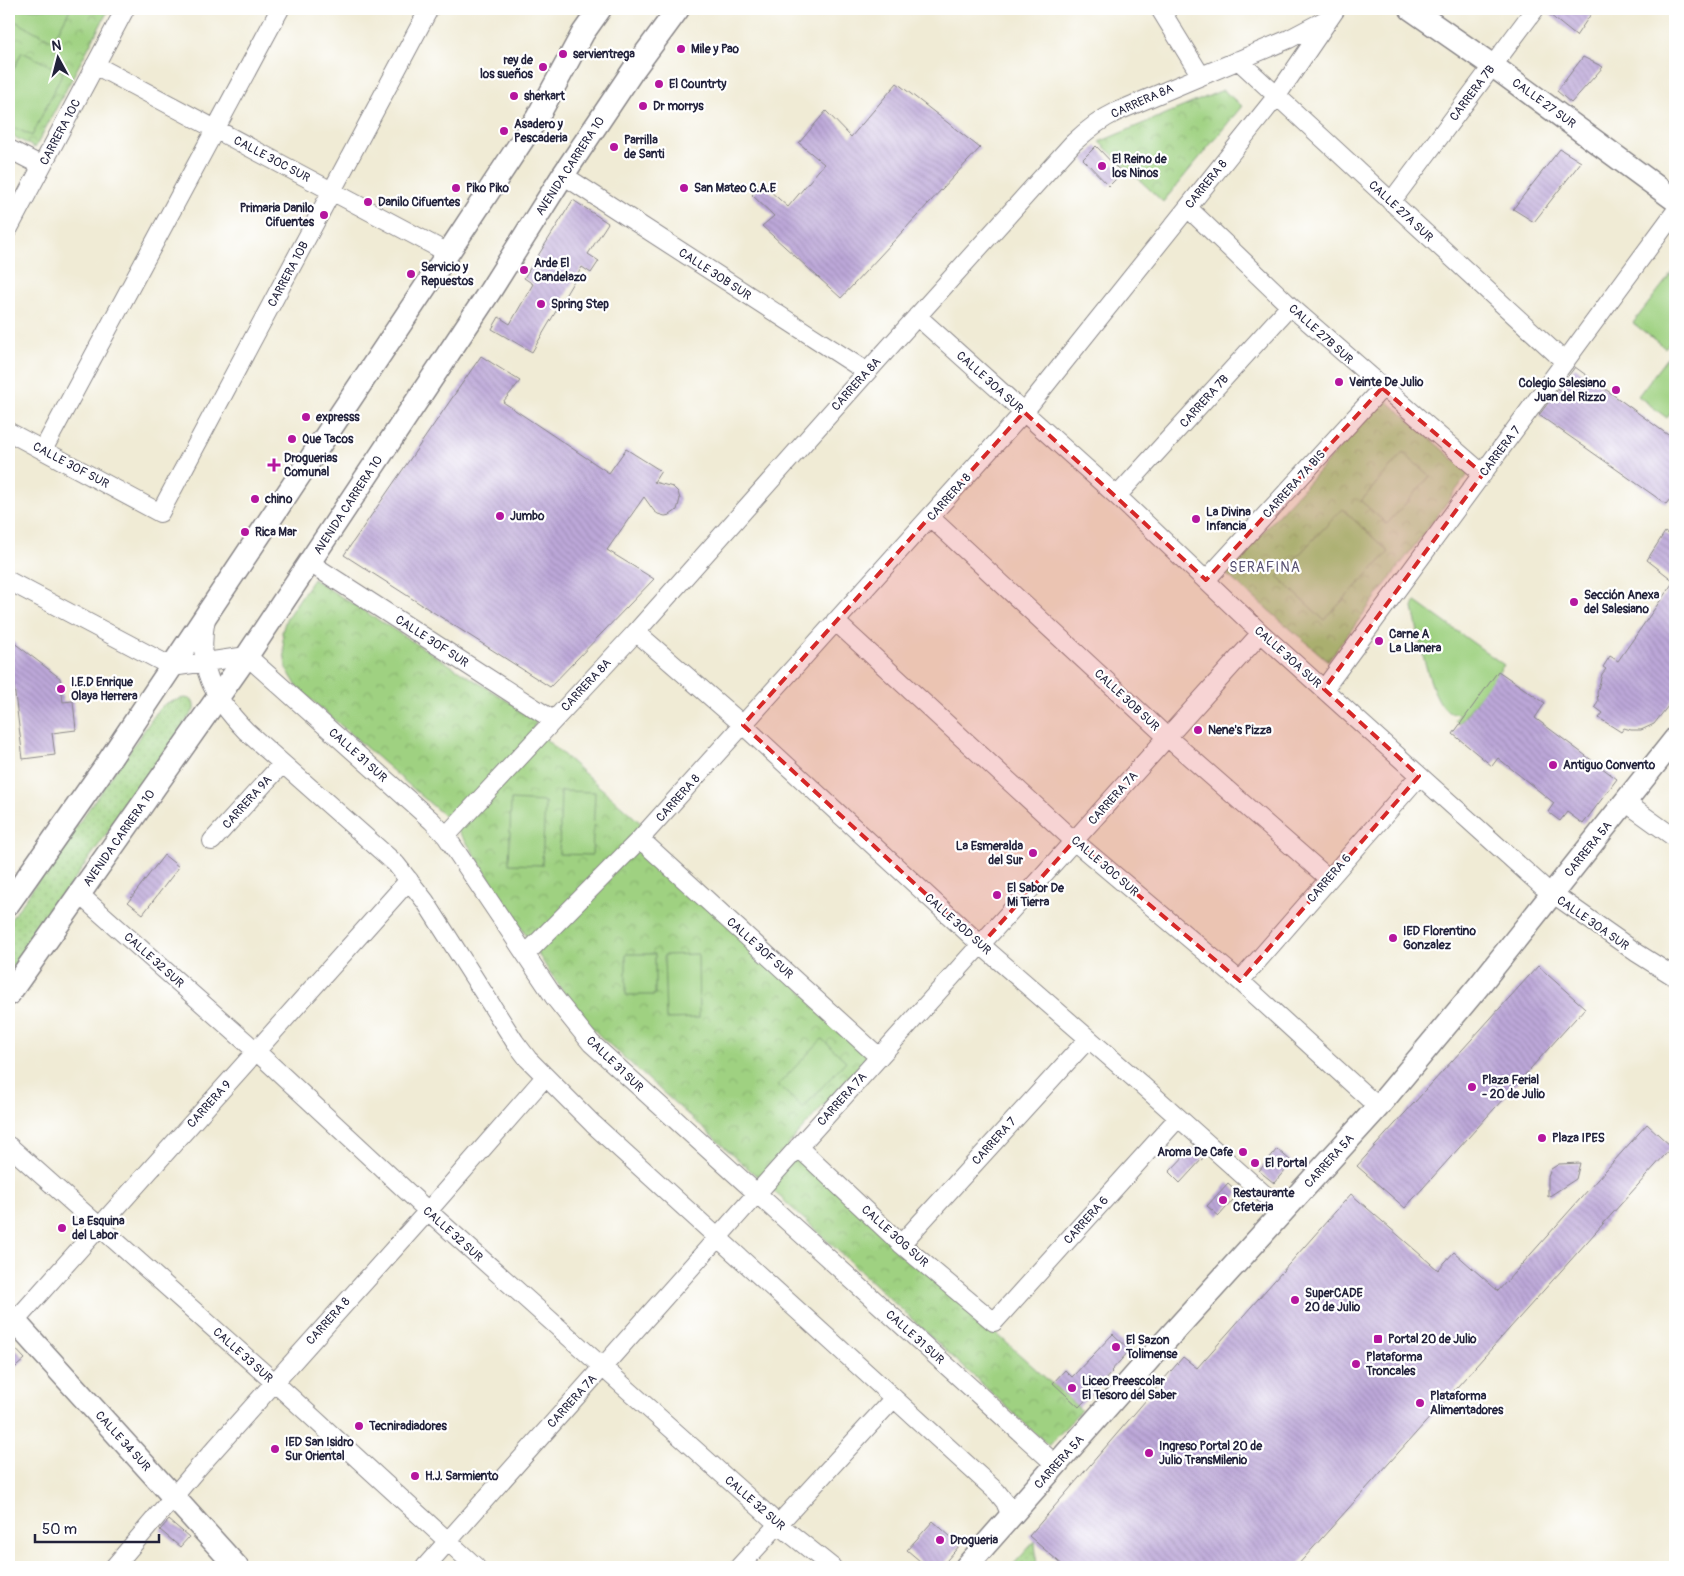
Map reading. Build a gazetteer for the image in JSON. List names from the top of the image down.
{
  "streets": {
    "main road": [
      "CALLE 27 SUR",
      "AVENIDA CARRERA 10",
      "CARRERA 5A",
      "CALLE 34 SUR"
    ],
    "street": [
      "CARRERA 7B",
      "CARRERA 8A",
      "CARRERA 10C",
      "CALLE 30C SUR",
      "CARRERA 8",
      "CALLE 27A SUR",
      "CARRERA 10B",
      "CALLE 30B SUR",
      "CALLE 27B SUR",
      "CALLE 30A SUR",
      "CARRERA 7",
      "CALLE 30F SUR",
      "CARRERA 7A BIS",
      "CALLE 31 SUR",
      "CARRERA 7A",
      "CARRERA 9A",
      "CARRERA 6",
      "CALLE 30D SUR",
      "CALLE 32 SUR",
      "CARRERA 9",
      "CALLE 30G SUR",
      "CALLE 33 SUR"
    ]
  },
  "crossings": [
    ["CARRERA 7B", "CALLE 27 SUR"],
    ["CARRERA 7B", "CALLE 27A SUR"],
    ["CARRERA 7B", "CALLE 27B SUR"],
    ["CARRERA 7B", "CALLE 30A SUR"],
    ["CARRERA 8A", "CARRERA 8"],
    ["CARRERA 8A", "CALLE 27A SUR"],
    ["CARRERA 8A", "CALLE 30B SUR"],
    ["CARRERA 8A", "CALLE 30A SUR"],
    ["CARRERA 8A", "CALLE 30F SUR"],
    ["CARRERA 8A", "CALLE 31 SUR"],
    ["CARRERA 8A", "CALLE 30D SUR"],
    ["CARRERA 10C", "CALLE 30C SUR"],
    ["CALLE 30C SUR", "CARRERA 8"],
    ["CALLE 30C SUR", "CARRERA 10B"],
    ["CALLE 30C SUR", "CARRERA 7A"],
    ["CALLE 30C SUR", "CARRERA 5A"],
    ["CALLE 30C SUR", "CARRERA 6"],
    ["AVENIDA CARRERA 10", "CALLE 30B SUR"],
    ["AVENIDA CARRERA 10", "CALLE 30F SUR"],
    ["AVENIDA CARRERA 10", "CALLE 31 SUR"],
    ["AVENIDA CARRERA 10", "CALLE 32 SUR"],
    ["CARRERA 8", "CALLE 27A SUR"],
    ["CARRERA 8", "CALLE 30B SUR"],
    ["CARRERA 8", "CALLE 27B SUR"],
    ["CARRERA 8", "CALLE 30A SUR"],
    ["CARRERA 8", "CALLE 30F SUR"],
    ["CARRERA 8", "CALLE 31 SUR"],
    ["CARRERA 8", "CALLE 30D SUR"],
    ["CARRERA 8", "CALLE 32 SUR"],
    ["CARRERA 8", "CALLE 33 SUR"],
    ["CARRERA 8", "CALLE 34 SUR"],
    ["CALLE 27A SUR", "CARRERA 7"],
    ["CARRERA 10B", "CALLE 30F SUR"],
    ["CALLE 30B SUR", "CARRERA 7A"],
    ["CALLE 30B SUR", "CARRERA 6"],
    ["CALLE 27B SUR", "CARRERA 7"],
    ["CALLE 27B SUR", "CARRERA 7A BIS"],
    ["CALLE 30A SUR", "CARRERA 7"],
    ["CALLE 30A SUR", "CARRERA 7A BIS"],
    ["CALLE 30A SUR", "CARRERA 7A"],
    ["CALLE 30A SUR", "CARRERA 5A"],
    ["CALLE 30A SUR", "CARRERA 6"],
    ["CARRERA 7", "CALLE 30D SUR"],
    ["CARRERA 7", "CALLE 30G SUR"],
    ["CALLE 30F SUR", "CARRERA 7A"],
    ["CALLE 31 SUR", "CARRERA 7A"],
    ["CALLE 31 SUR", "CARRERA 5A"],
    ["CARRERA 7A", "CALLE 30D SUR"],
    ["CARRERA 7A", "CALLE 32 SUR"],
    ["CARRERA 7A", "CALLE 30G SUR"],
    ["CARRERA 7A", "CALLE 33 SUR"],
    ["CARRERA 5A", "CALLE 30D SUR"],
    ["CARRERA 6", "CALLE 30D SUR"],
    ["CARRERA 6", "CALLE 30G SUR"],
    ["CALLE 32 SUR", "CARRERA 9"],
    ["CARRERA 9", "CALLE 33 SUR"],
    ["CARRERA 9", "CALLE 34 SUR"]
  ],
  "districts": ["SERAFINA"],
  "places": {
    "other": [
      "Mile y Pao",
      "servientrega",
      "rey de los sueños",
      "El Countrty",
      "sherkart",
      "Dr morrys",
      "Asadero y Pescaderia",
      "Parrilla de Santi",
      "El Reino de los Ninos",
      "Piko Piko",
      "San Mateo C.A.E",
      "Danilo Cifuentes",
      "Primaria Danilo Cifuentes",
      "Arde El Candelazo",
      "Servicio y Repuestos",
      "Spring Step",
      "Veinte De Julio",
      "Colegio Salesiano Juan del Rizzo",
      "expresss",
      "Que Tacos",
      "chino",
      "Jumbo",
      "La Divina Infancia",
      "Rica Mar",
      "Sección Anexa del Salesiano",
      "Carne A La Llanera",
      "I.E.D Enrique Olaya Herrera",
      "Nene's Pizza",
      "Antiguo Convento",
      "La Esmeralda del Sur",
      "El Sabor De Mi Tierra",
      "IED Florentino Gonzalez",
      "Plaza Ferial - 20 de Julio",
      "Plaza IPES",
      "Aroma De Cafe",
      "El Portal",
      "Restaurante Cfeteria",
      "La Esquina del Labor",
      "SuperCADE 20 de Julio",
      "El Sazon Tolimense",
      "Plataforma Troncales",
      "Liceo Preescolar El Tesoro del Saber",
      "Plataforma Alimentadores",
      "Tecniradiadores",
      "IED San Isidro Sur Oriental",
      "Ingreso Portal 20 de Julio TransMilenio",
      "H.J. Sarmiento",
      "Drogueria"
    ],
    "health": ["Droguerias Comunal"],
    "transit": ["Portal 20 de Julio"]
  },
  "scale_bar": "50 m",
  "north": "top"
}
